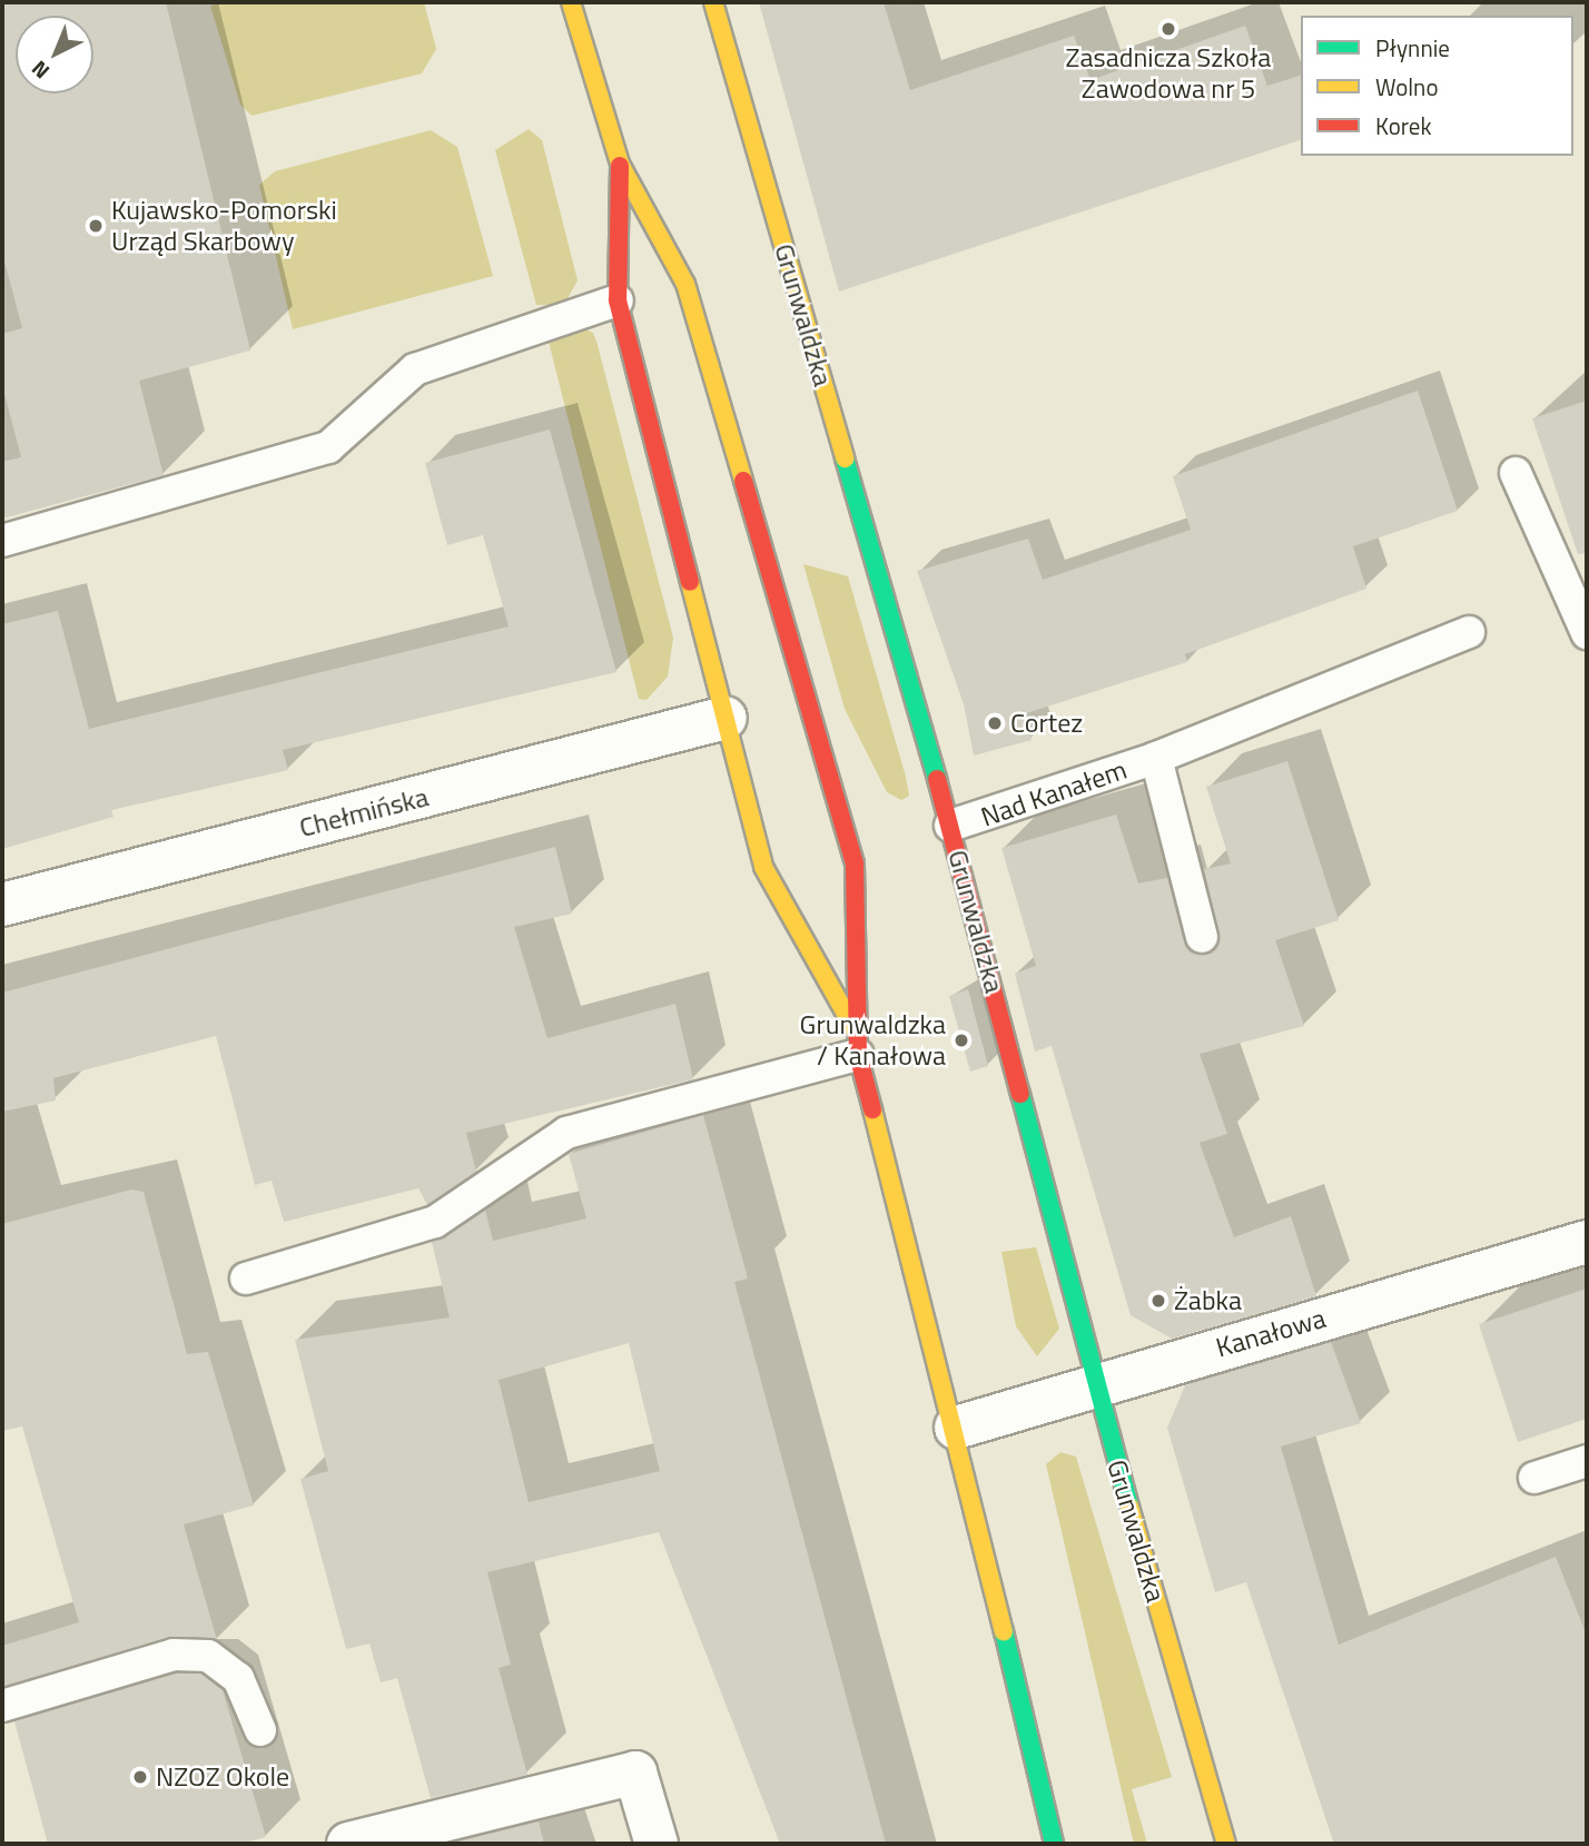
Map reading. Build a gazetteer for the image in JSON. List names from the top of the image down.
{
  "streets": {
    "main road": ["Grunwaldzka"],
    "street": ["Chełmińska", "Kanałowa"],
    "lane": ["Nad Kanałem"]
  },
  "crossings": [
    ["Grunwaldzka", "Nad Kanałem"],
    ["Grunwaldzka", "Kanałowa"]
  ],
  "places": [
    "Zasadnicza Szkoła Zawodowa nr 5",
    "Kujawsko-Pomorski Urząd Skarbowy",
    "Cortez",
    "Grunwaldzka / Kanałowa",
    "Żabka",
    "NZOZ Okole"
  ],
  "legend": ["Płynnie", "Wolno", "Korek"],
  "north": "bottom left"
}
